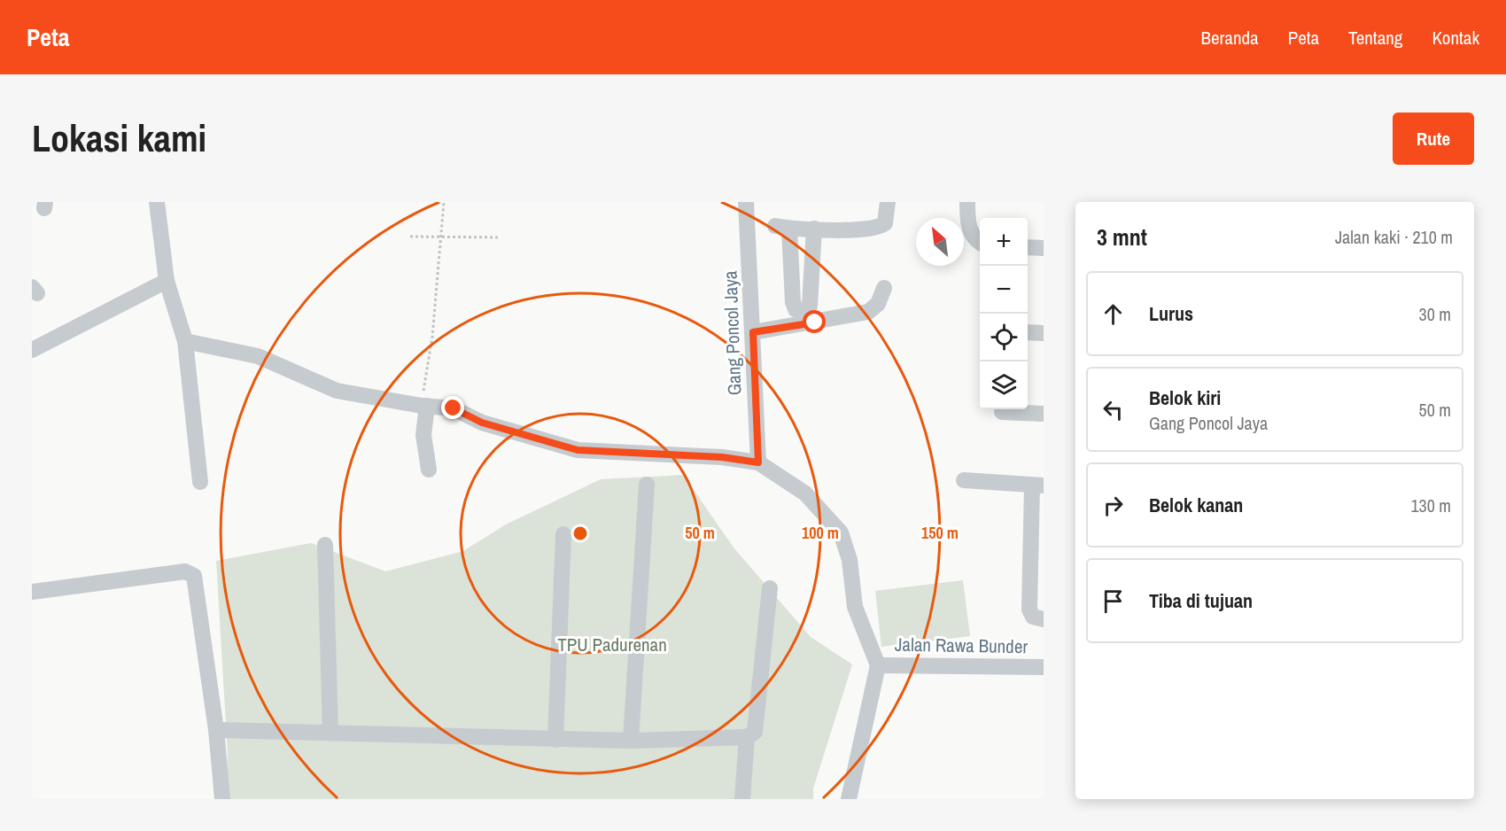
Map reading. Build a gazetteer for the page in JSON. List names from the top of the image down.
{
  "streets": {
    "street": ["Gang Poncol Jaya", "Jalan Rawa Bunder"]
  },
  "parks": ["TPU Padurenan"],
  "north": "top left",
  "page": {
    "header": "Peta",
    "nav": [
      "Beranda",
      "Peta",
      "Tentang",
      "Kontak"
    ],
    "buttons": "Rute",
    "title": "Lokasi kami",
    "heading": ["3 mnt", "Jalan kaki · 210 m"],
    "map_buttons": ["+", "−"],
    "list": [
      ["Lurus", "30 m"],
      ["Belok kiri", "Gang Poncol Jaya", "50 m"],
      ["Belok kanan", "130 m"],
      "Tiba di tujuan"
    ]
  },
  "rings": ["50 m", "100 m", "150 m"]
}
